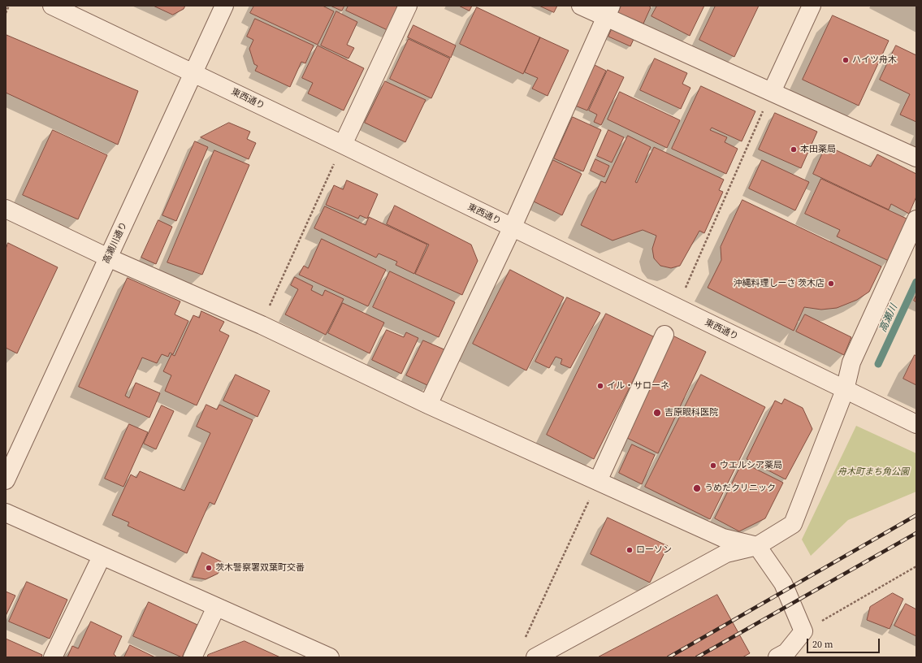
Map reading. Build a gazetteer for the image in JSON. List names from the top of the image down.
{
  "streets": {
    "street": ["東西通り", "高瀬川通り"]
  },
  "crossings": [
    ["東西通り", "高瀬川通り"]
  ],
  "water": ["高瀬川"],
  "parks": ["舟木町まち角公園"],
  "places": [
    "ハイツ舟木",
    "本田薬局",
    "沖縄料理しーさ 茨木店",
    "イル・サローネ",
    "吉原眼科医院",
    "ウエルシア薬局",
    "うめだクリニック",
    "ローソン",
    "茨木警察署双葉町交番"
  ],
  "scale_bar": "20 m"
}
